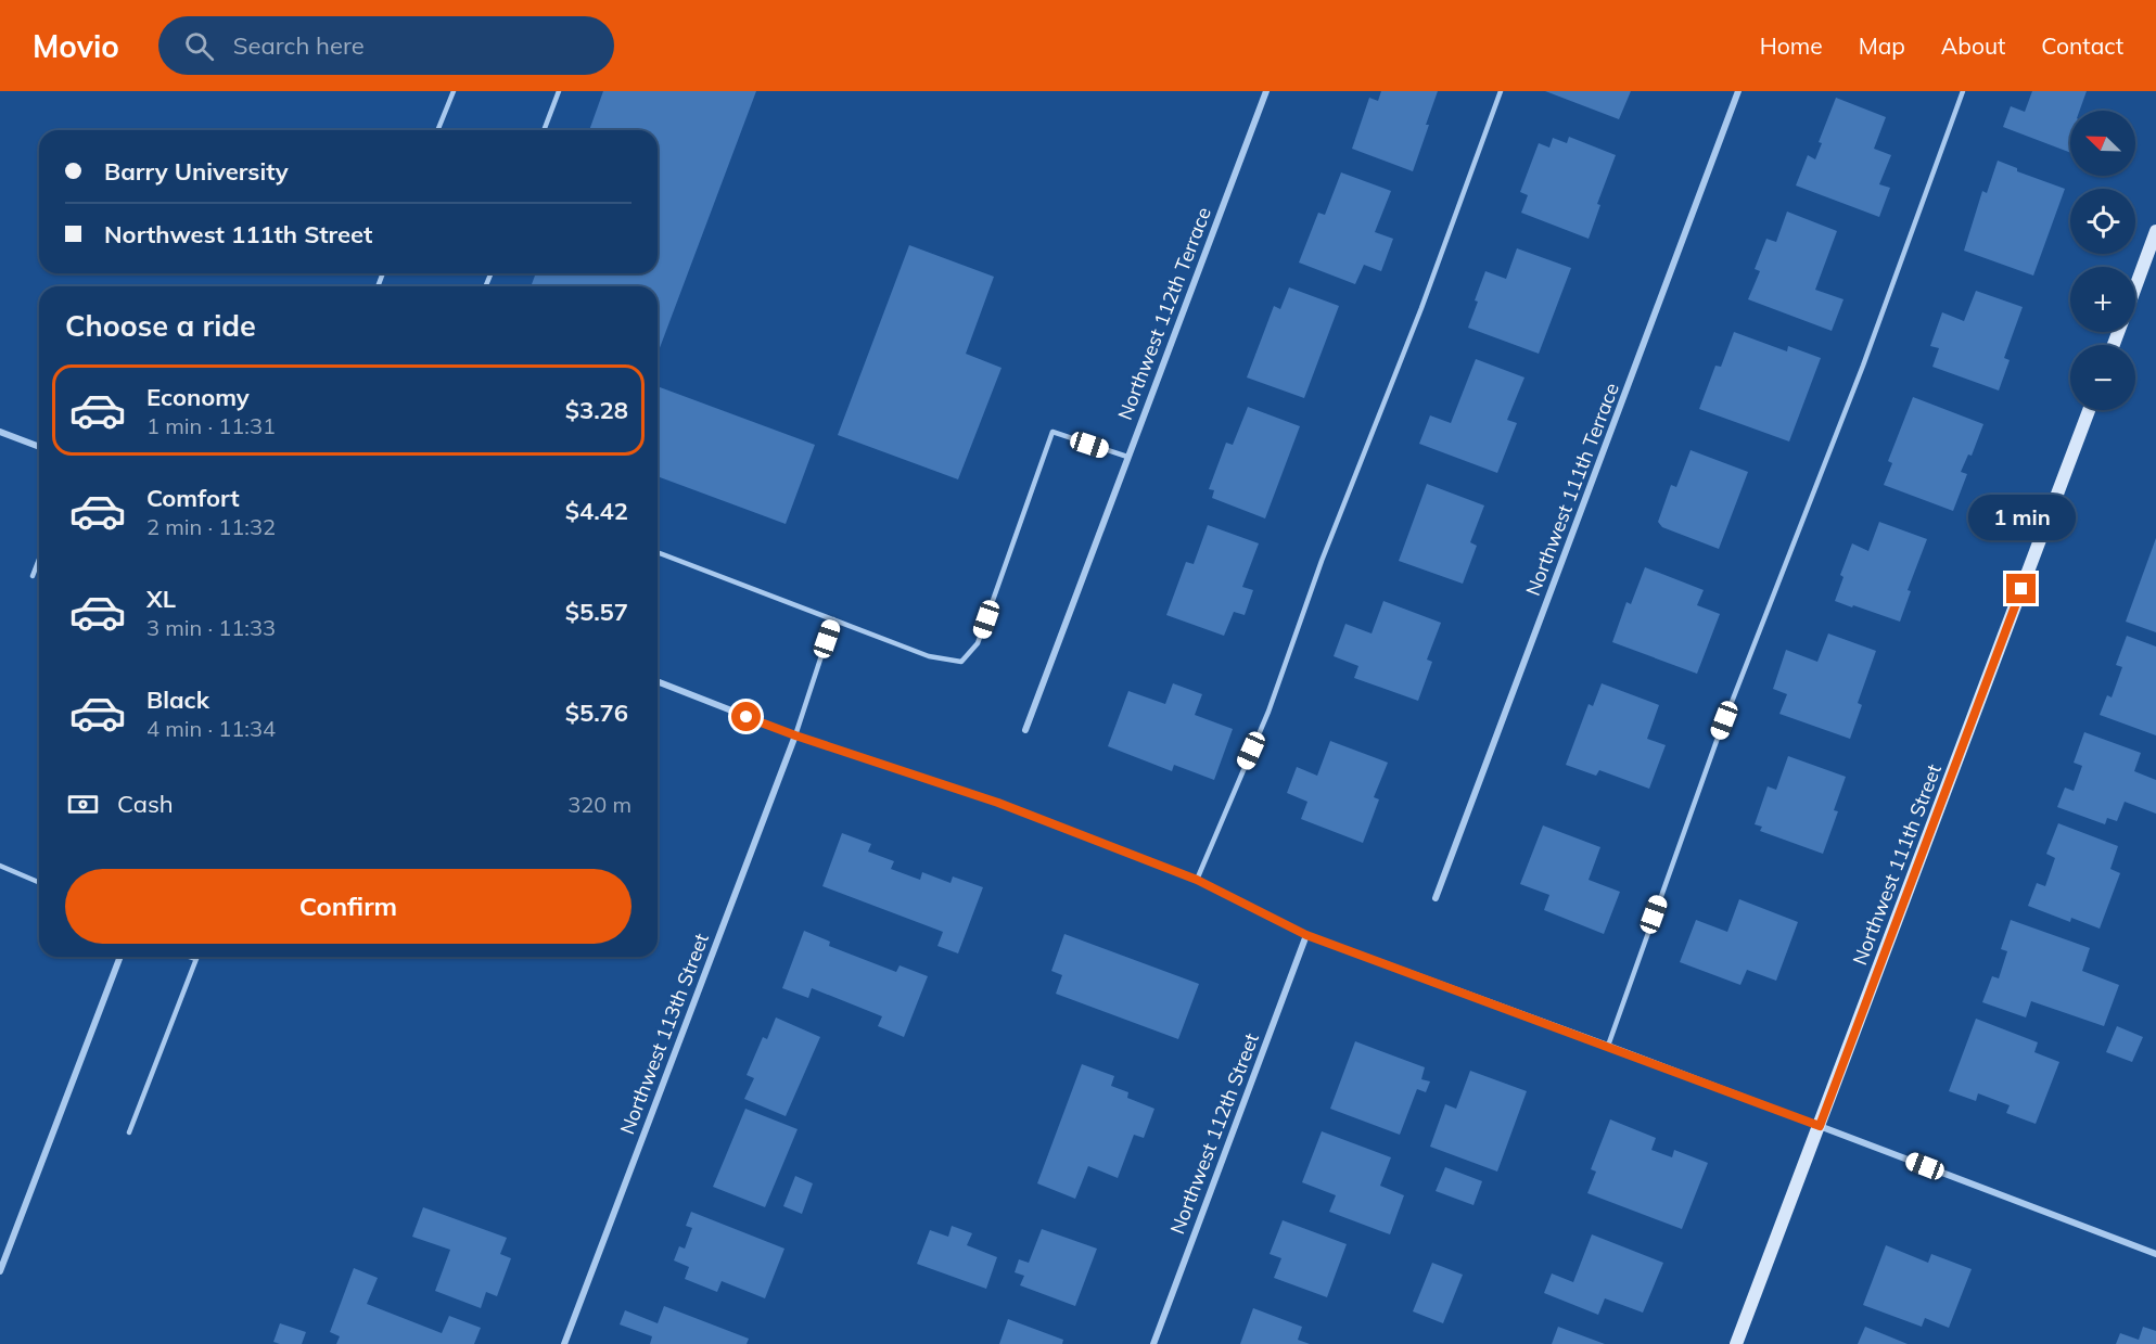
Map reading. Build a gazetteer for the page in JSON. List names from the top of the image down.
{
  "streets": {
    "street": [
      "Northwest 112th Terrace",
      "Northwest 111th Terrace",
      "Northwest 111th Street",
      "Northwest 113th Street",
      "Northwest 112th Street"
    ]
  },
  "north": "top left",
  "page": {
    "header": "Movio",
    "search": "Search here",
    "nav": [
      "Home",
      "Map",
      "About",
      "Contact"
    ],
    "map_buttons": ["+", "−"],
    "banner": ["Barry University", "Northwest 111th Street"],
    "heading": "Choose a ride",
    "list": [
      {
        "name": "Economy",
        "note": "1 min · 11:31",
        "value": "$3.28"
      },
      {
        "name": "Comfort",
        "note": "2 min · 11:32",
        "value": "$4.42"
      },
      {
        "name": "XL",
        "note": "3 min · 11:33",
        "value": "$5.57"
      },
      {
        "name": "Black",
        "note": "4 min · 11:34",
        "value": "$5.76"
      }
    ],
    "bubble": "1 min",
    "pay": ["Cash", "320 m"],
    "buttons": "Confirm"
  }
}
